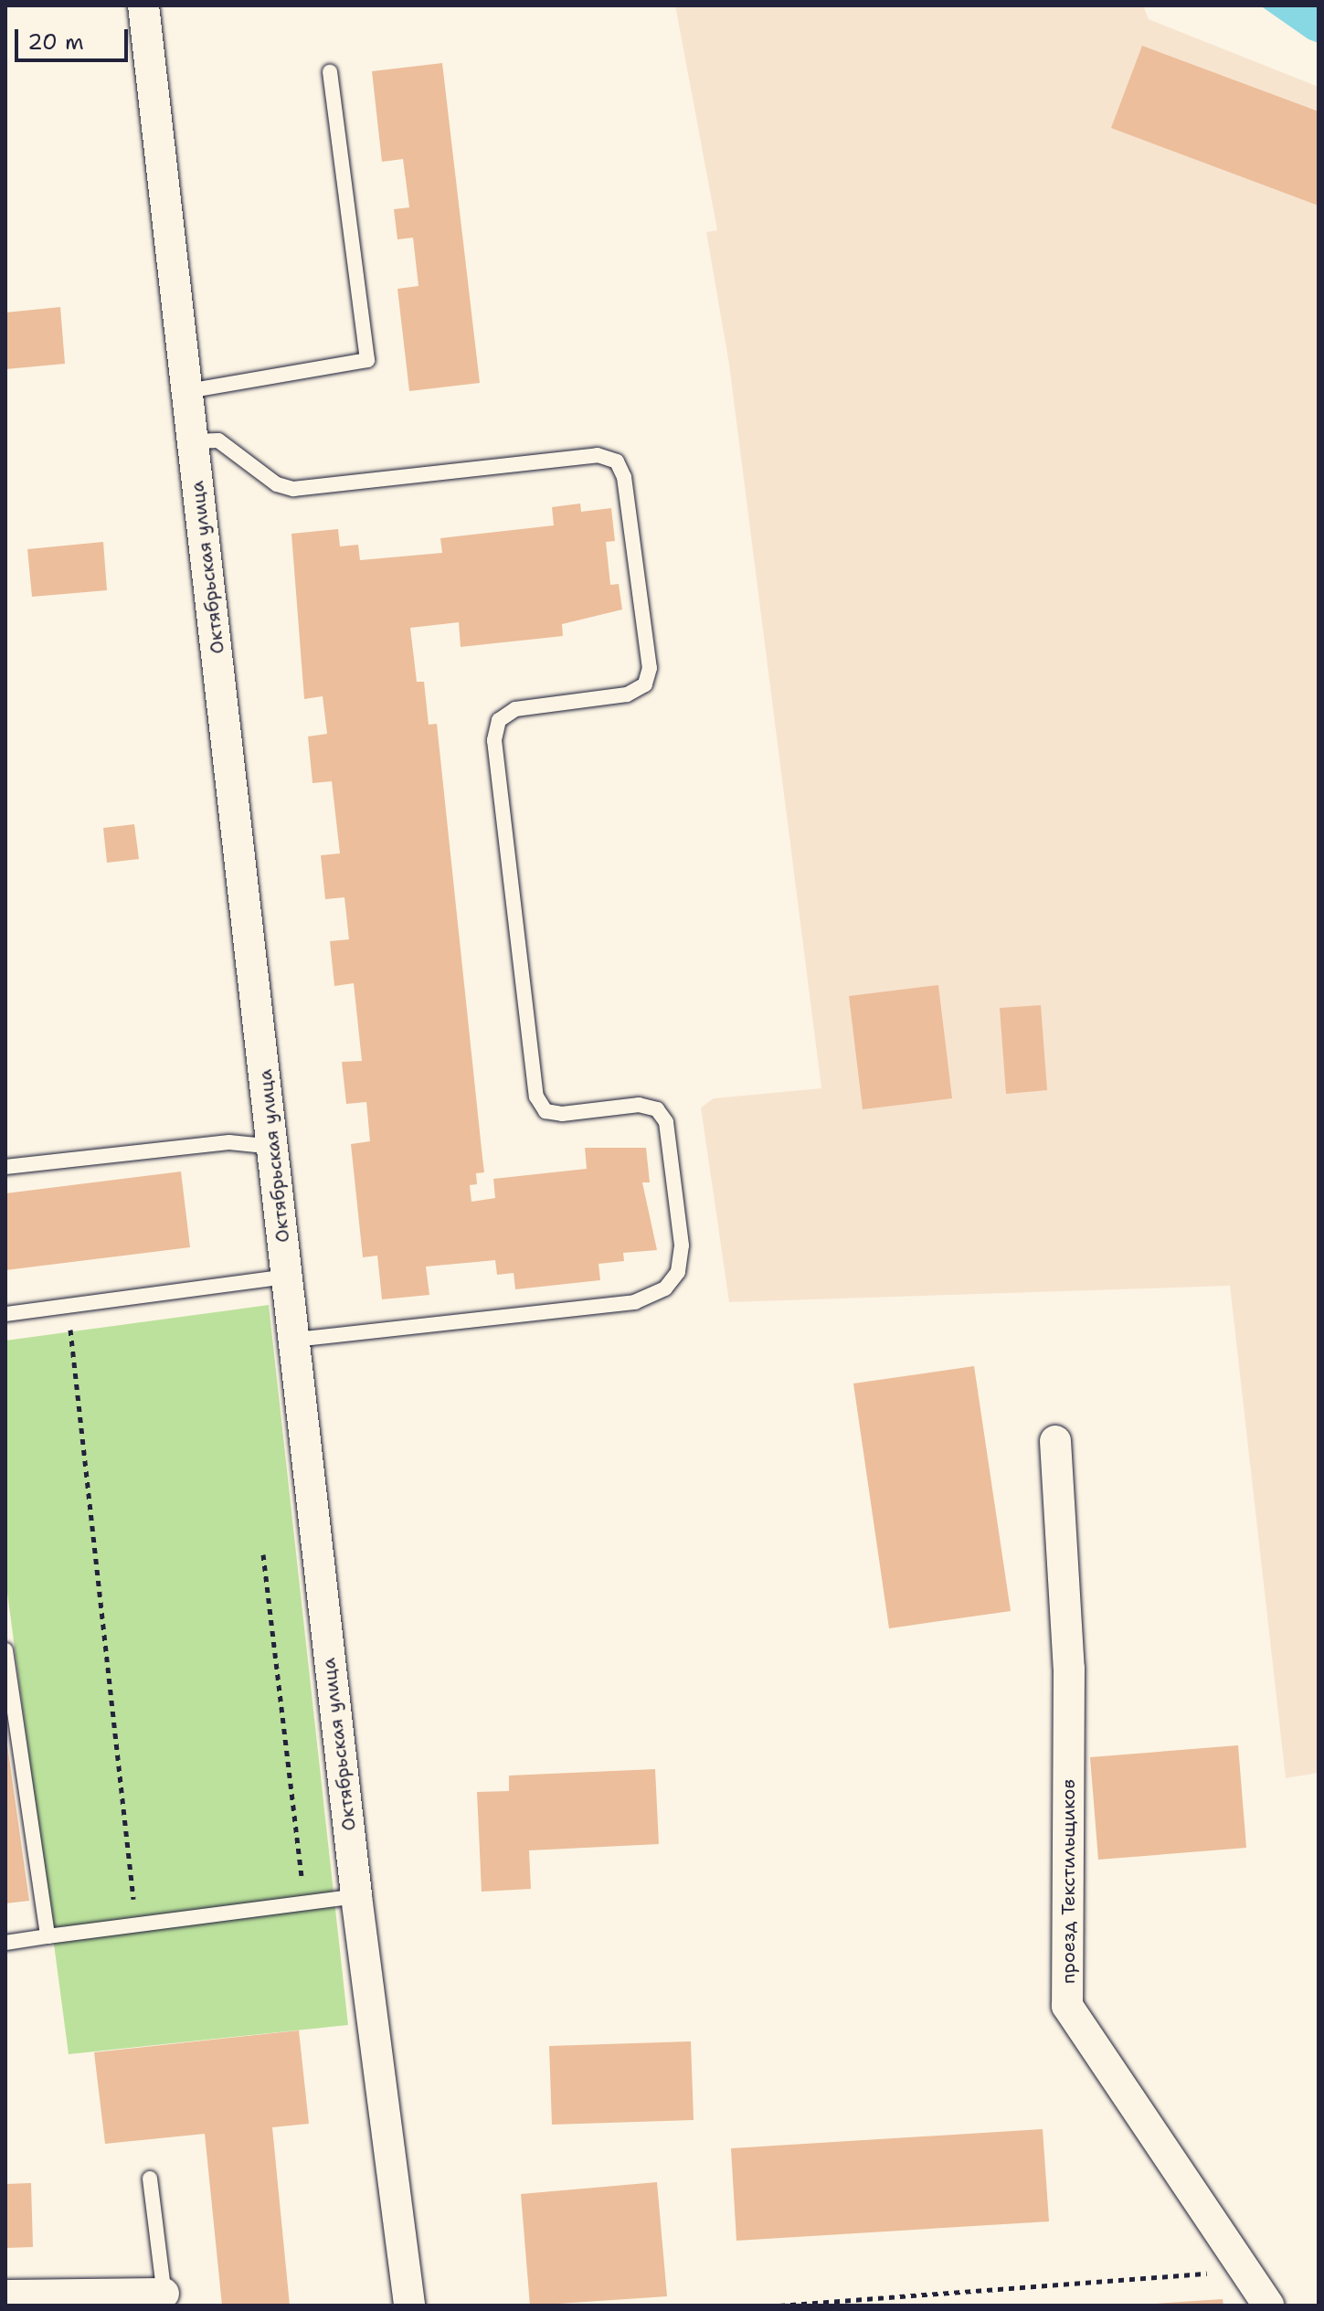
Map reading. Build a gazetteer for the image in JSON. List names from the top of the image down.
{
  "streets": {
    "street": ["Октябрьская улица", "проезд Текстильщиков"]
  },
  "scale_bar": "20 m"
}
